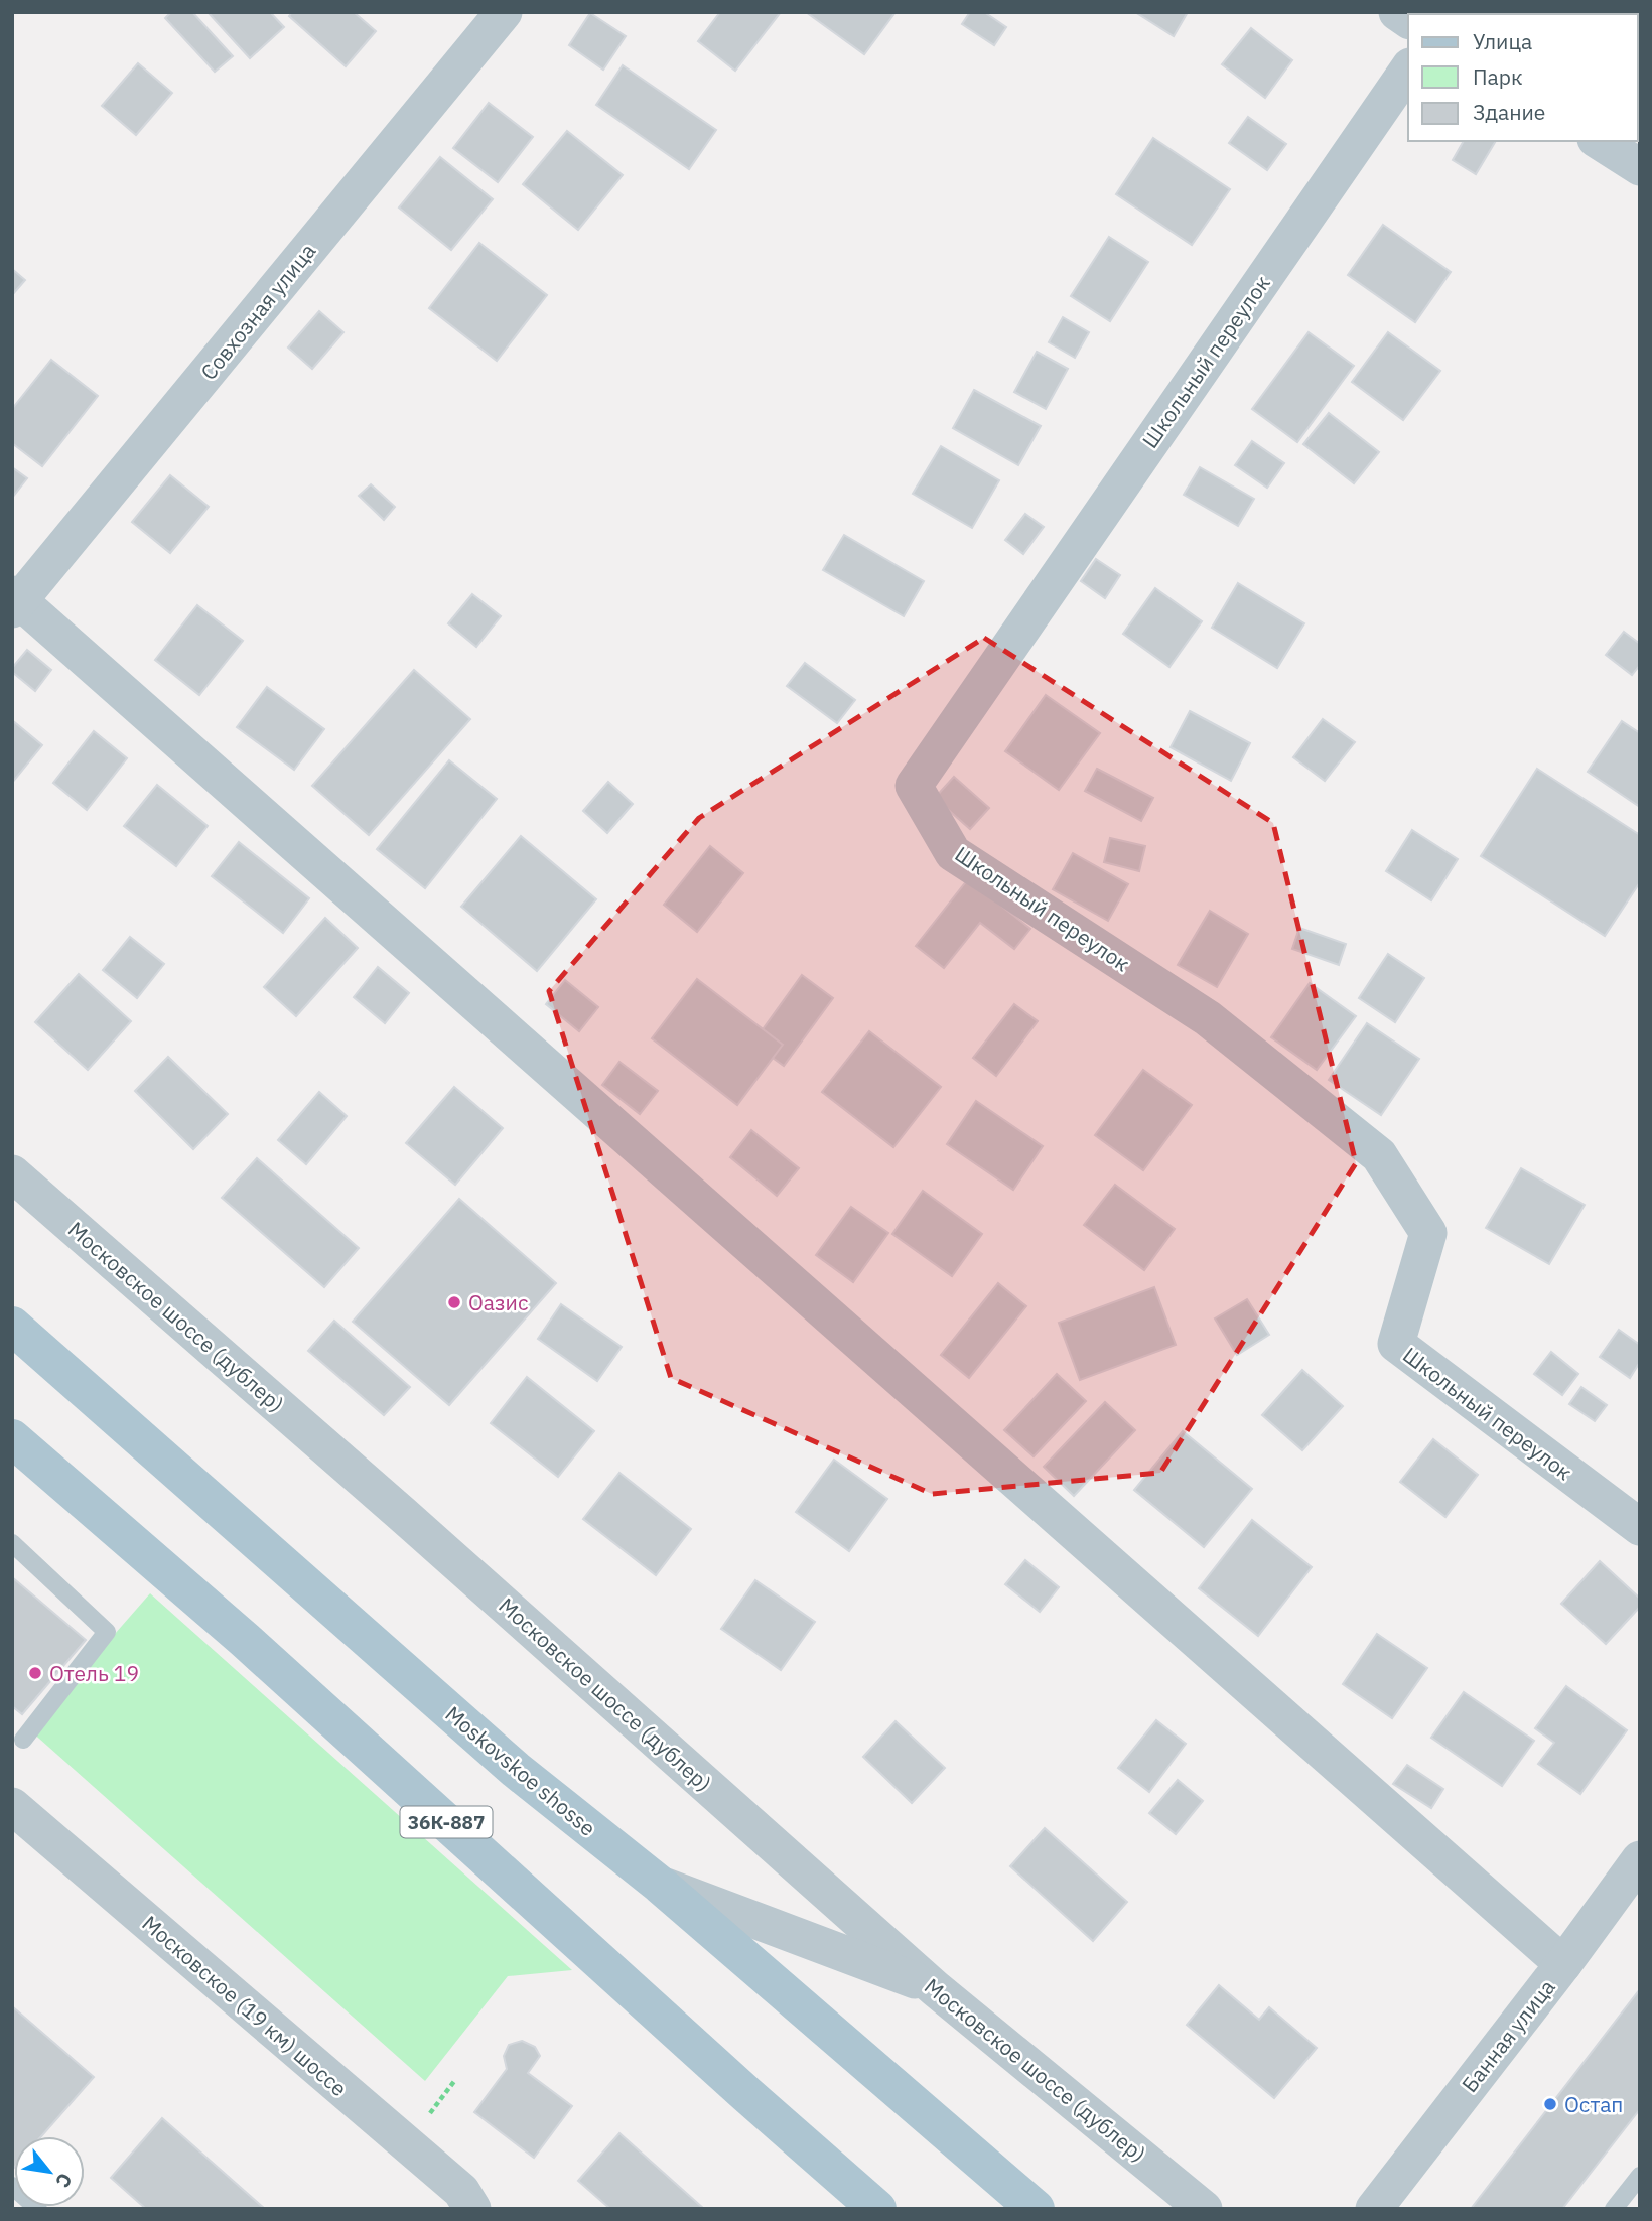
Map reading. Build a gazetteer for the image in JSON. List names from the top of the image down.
{
  "streets": {
    "main road": ["Moskovskoe shosse", "36К-887"],
    "street": [
      "Совхозная улица",
      "Школьный переулок",
      "Московское шоссе (дублер)",
      "Московское (19 км) шоссе",
      "Банная улица"
    ]
  },
  "places": ["Оазис", "Отель 19", "Остап"],
  "legend": ["Улица", "Парк", "Здание"],
  "north": "bottom right"
}
